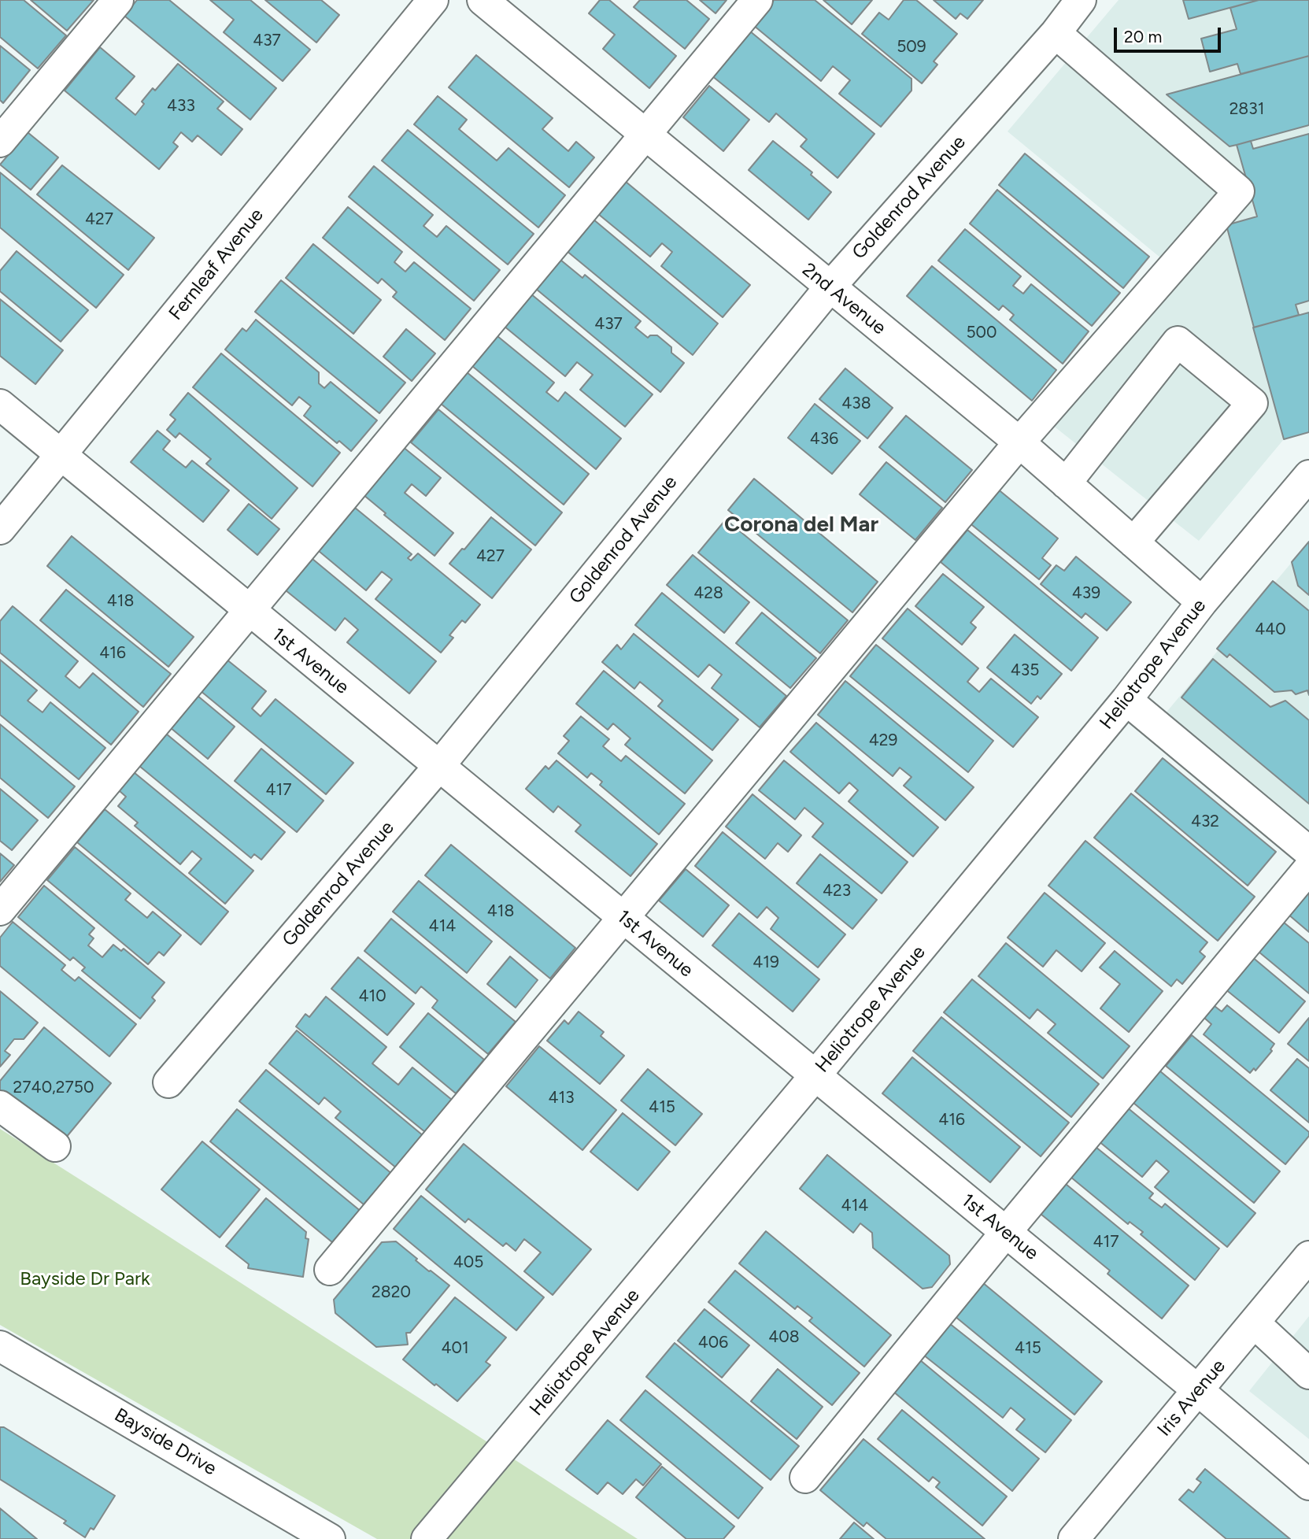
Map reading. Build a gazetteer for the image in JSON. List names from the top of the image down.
{
  "streets": {
    "street": [
      "Goldenrod Avenue",
      "Fernleaf Avenue",
      "2nd Avenue",
      "1st Avenue",
      "Heliotrope Avenue",
      "Iris Avenue",
      "Bayside Drive"
    ]
  },
  "crossings": [
    ["Goldenrod Avenue", "2nd Avenue"],
    ["Goldenrod Avenue", "1st Avenue"],
    ["Fernleaf Avenue", "1st Avenue"],
    ["2nd Avenue", "Heliotrope Avenue"],
    ["1st Avenue", "Heliotrope Avenue"],
    ["1st Avenue", "Iris Avenue"]
  ],
  "districts": ["Corona del Mar"],
  "parks": ["Bayside Dr Park"],
  "house_numbers": [
    "437",
    "509",
    "433",
    "2831",
    "427",
    "437",
    "500",
    "438",
    "436",
    "427",
    "428",
    "439",
    "418",
    "440",
    "416",
    "435",
    "429",
    "417",
    "432",
    "423",
    "418",
    "414",
    "419",
    "410",
    "2740,2750",
    "413",
    "415",
    "416",
    "414",
    "417",
    "405",
    "2820",
    "408",
    "406",
    "401",
    "415"
  ],
  "scale_bar": "20 m"
}
